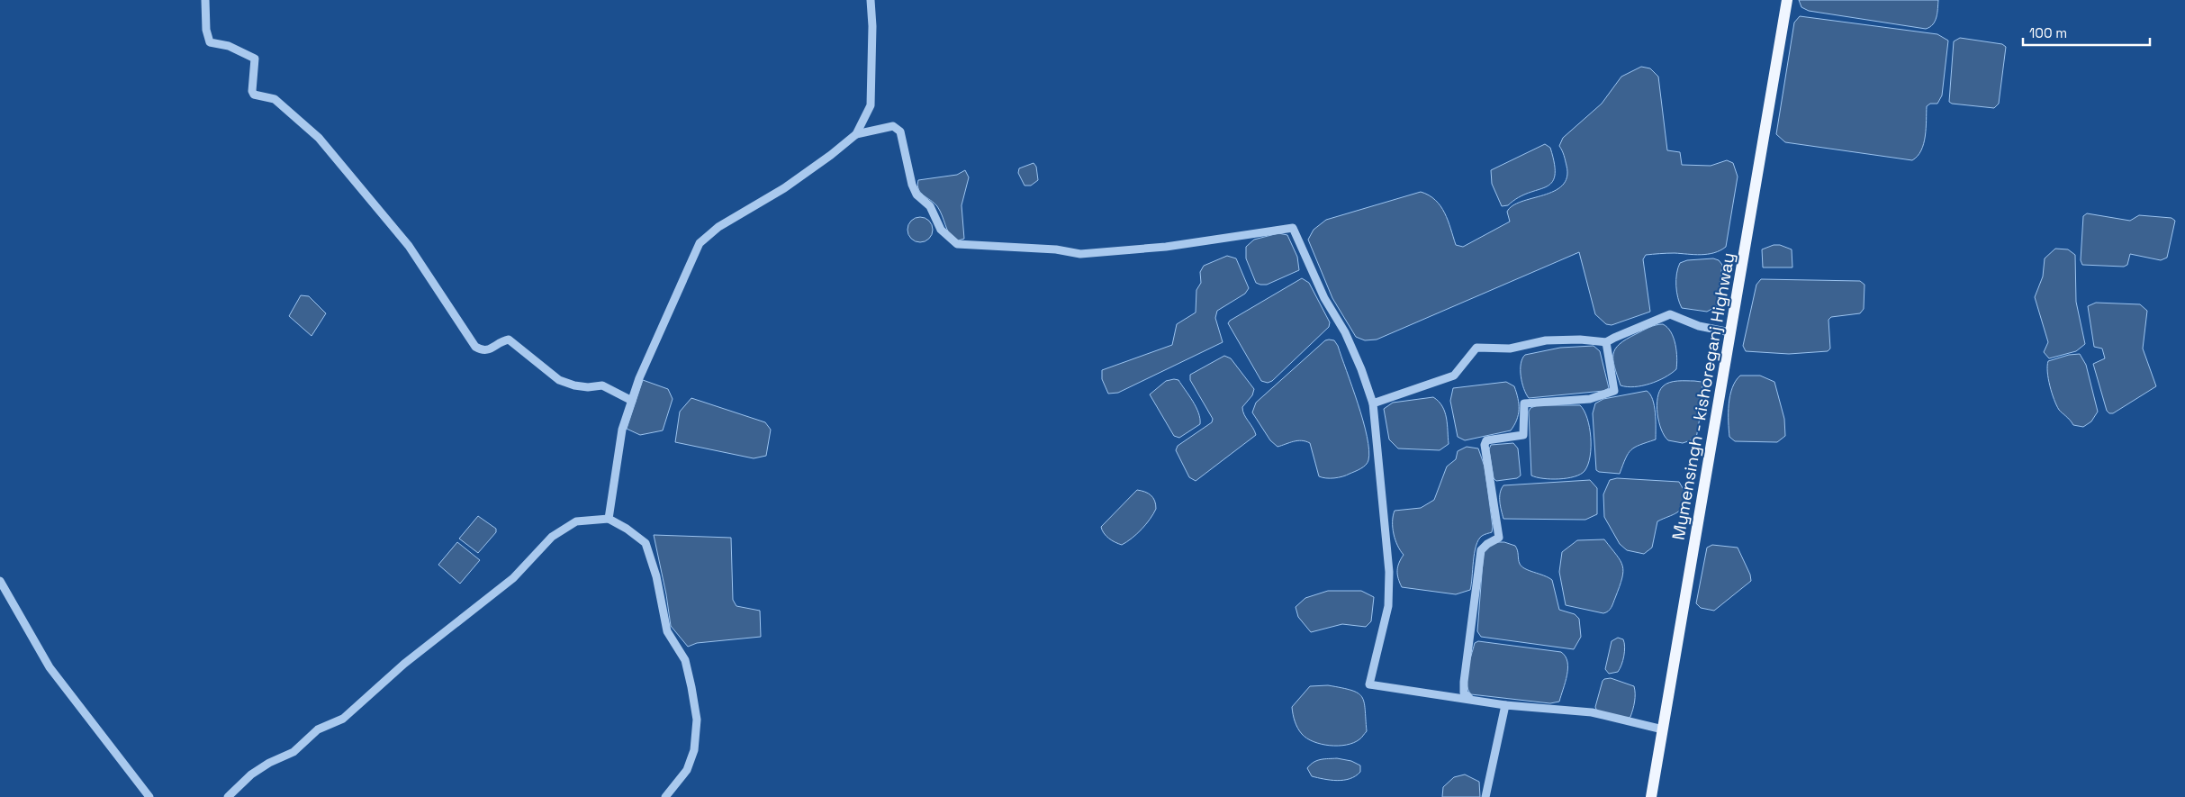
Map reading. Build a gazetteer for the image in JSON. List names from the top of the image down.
{
  "streets": {
    "main road": ["Mymensingh - kishoreganj Highway"]
  },
  "scale_bar": "100 m"
}
